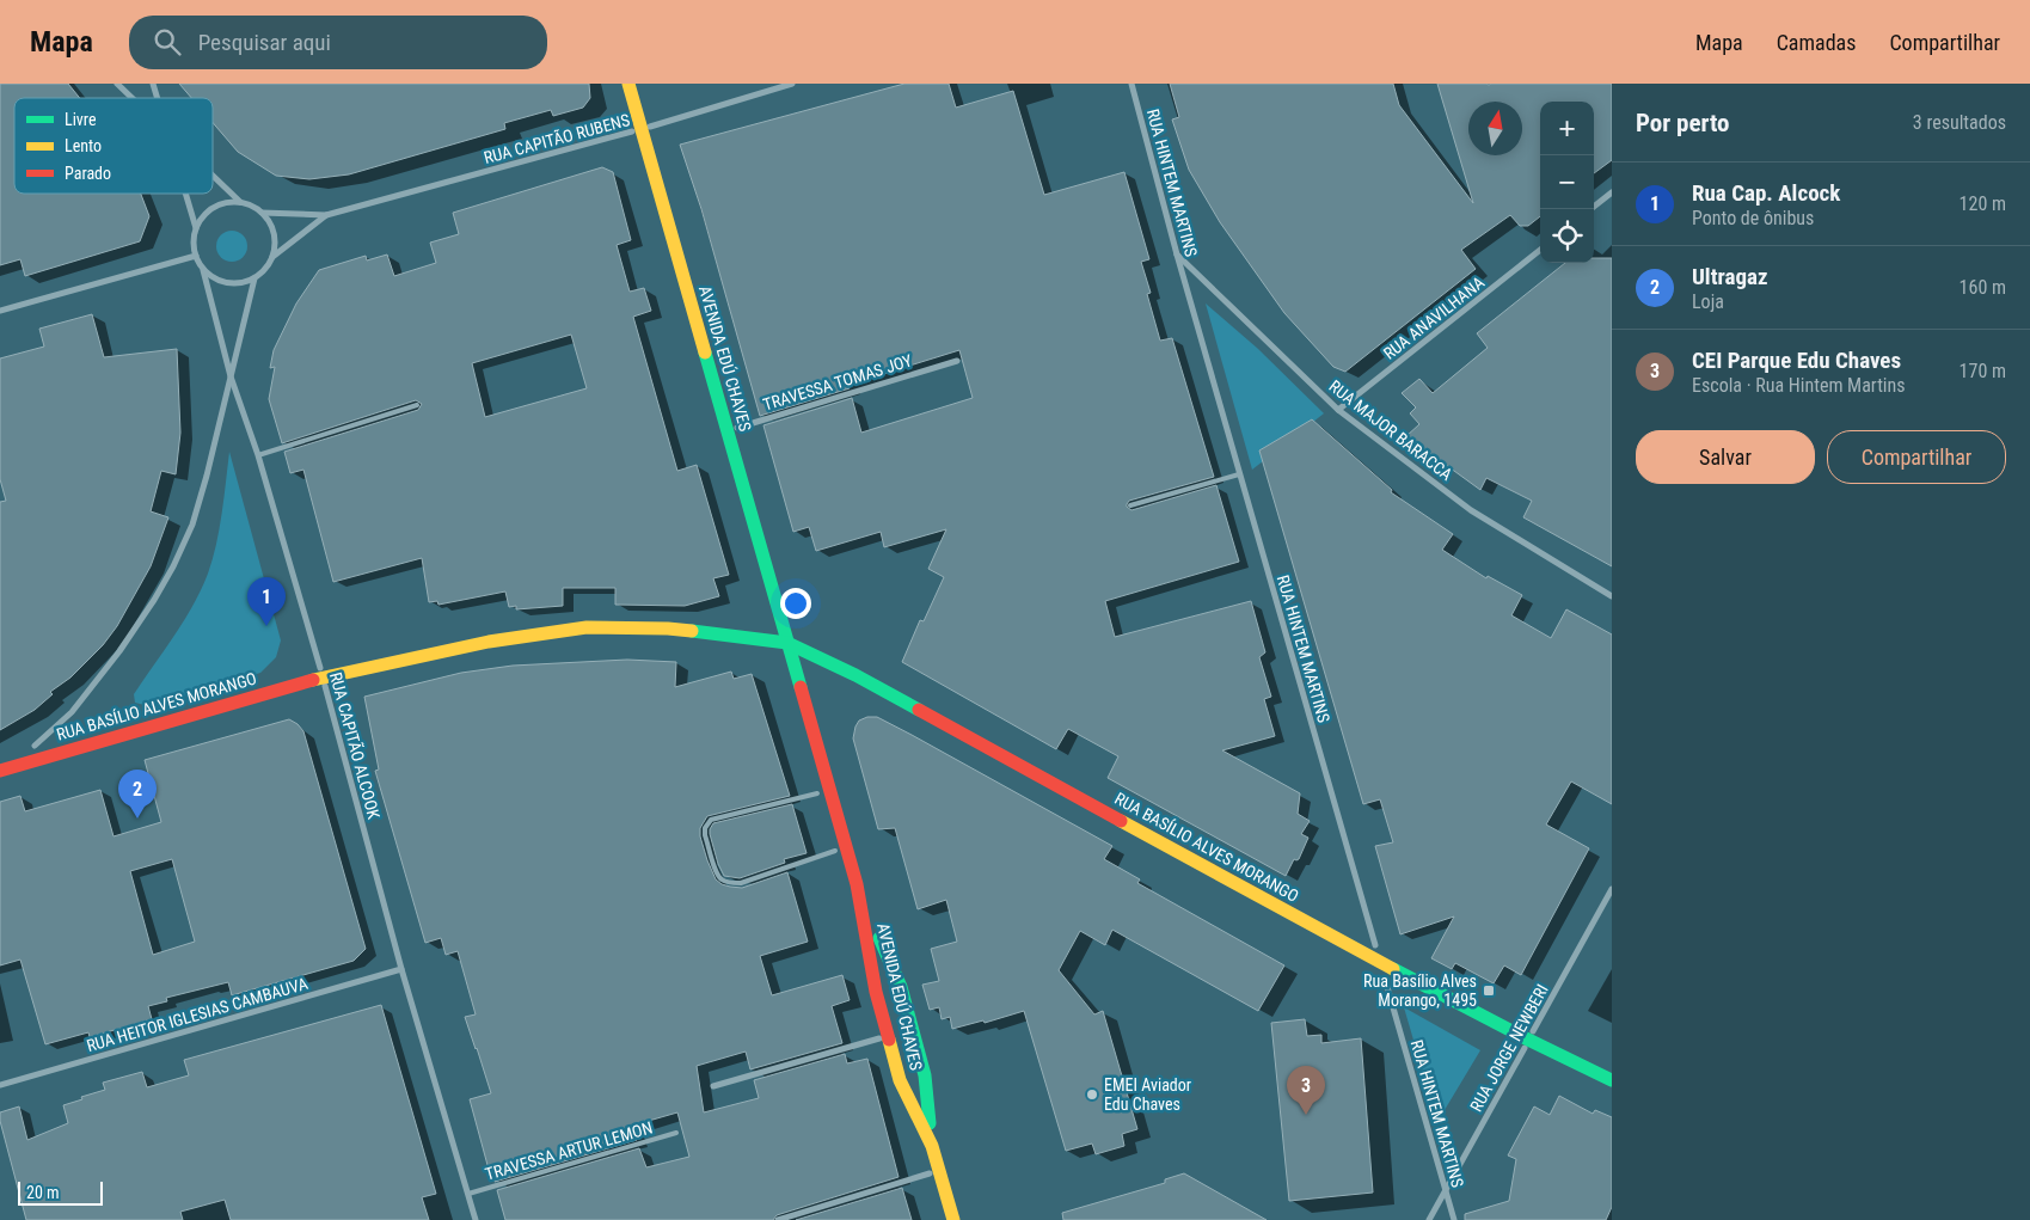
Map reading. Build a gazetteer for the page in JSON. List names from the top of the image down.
{
  "streets": {
    "street": [
      "RUA CAPITÃO RUBENS",
      "RUA HINTEM MARTINS",
      "RUA ANAVILHANA",
      "AVENIDA EDÚ CHAVES",
      "TRAVESSA TOMAS JOY",
      "RUA MAJOR BARACCA",
      "RUA BASÍLIO ALVES MORANGO",
      "RUA CAPITÃO ALCOOK",
      "RUA HEITOR IGLESIAS CAMBAUVA",
      "RUA JORGE NEWBERI"
    ],
    "lane": ["TRAVESSA ARTUR LEMON"]
  },
  "crossings": [
    ["RUA CAPITÃO RUBENS", "AVENIDA EDÚ CHAVES"],
    ["RUA CAPITÃO RUBENS", "RUA CAPITÃO ALCOOK"],
    ["RUA HINTEM MARTINS", "RUA MAJOR BARACCA"],
    ["RUA HINTEM MARTINS", "RUA BASÍLIO ALVES MORANGO"],
    ["RUA HINTEM MARTINS", "RUA JORGE NEWBERI"],
    ["RUA ANAVILHANA", "RUA MAJOR BARACCA"],
    ["AVENIDA EDÚ CHAVES", "TRAVESSA TOMAS JOY"],
    ["AVENIDA EDÚ CHAVES", "RUA BASÍLIO ALVES MORANGO"],
    ["RUA BASÍLIO ALVES MORANGO", "RUA CAPITÃO ALCOOK"],
    ["RUA BASÍLIO ALVES MORANGO", "RUA JORGE NEWBERI"],
    ["RUA CAPITÃO ALCOOK", "RUA HEITOR IGLESIAS CAMBAUVA"],
    ["RUA CAPITÃO ALCOOK", "TRAVESSA ARTUR LEMON"]
  ],
  "places": {
    "transit": ["Rua Basílio Alves Morango, 1495"],
    "other": ["EMEI Aviador Edu Chaves"]
  },
  "legend": ["Livre", "Lento", "Parado"],
  "scale_bar": "20 m",
  "north": "top",
  "page": {
    "header": "Mapa",
    "search": "Pesquisar aqui",
    "nav": ["Mapa", "Camadas", "Compartilhar"],
    "heading": ["Por perto", "3 resultados"],
    "map_buttons": ["+", "−"],
    "list": [
      {
        "mark": "1",
        "name": "Rua Cap. Alcock",
        "note": "Ponto de ônibus",
        "value": "120 m"
      },
      {
        "mark": "2",
        "name": "Ultragaz",
        "note": "Loja",
        "value": "160 m"
      },
      {
        "mark": "3",
        "name": "CEI Parque Edu Chaves",
        "note": "Escola · Rua Hintem Martins",
        "value": "170 m"
      }
    ],
    "buttons": ["Salvar", "Compartilhar"],
    "pins": ["1", "2", "3"],
    "scale": "20 m"
  }
}
